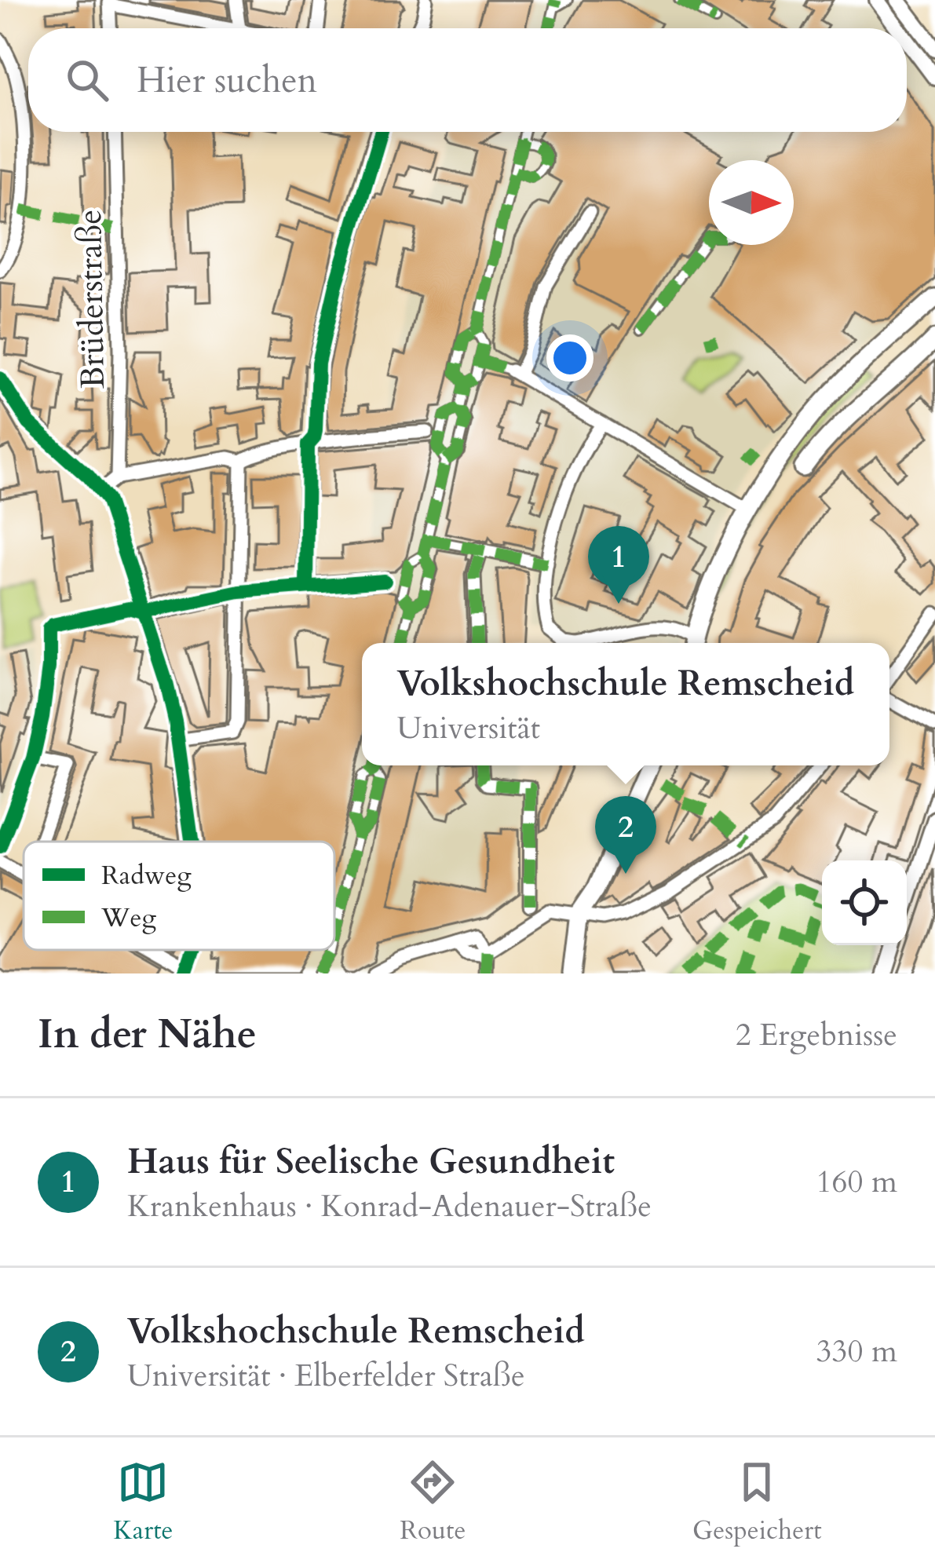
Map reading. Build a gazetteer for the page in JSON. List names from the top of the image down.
{
  "streets": {
    "street": ["Brüderstraße"]
  },
  "legend": ["Radweg", "Weg"],
  "north": "right",
  "page": {
    "search": "Hier suchen",
    "pins": ["1", "2"],
    "popup": ["Volkshochschule Remscheid", "Universität"],
    "heading": ["In der Nähe", "2 Ergebnisse"],
    "list": [
      {
        "mark": "1",
        "name": "Haus für Seelische Gesundheit",
        "note": "Krankenhaus · Konrad-Adenauer-Straße",
        "value": "160 m"
      },
      {
        "mark": "2",
        "name": "Volkshochschule Remscheid",
        "note": "Universität · Elberfelder Straße",
        "value": "330 m"
      }
    ],
    "nav": ["Karte", "Route", "Gespeichert"]
  }
}
